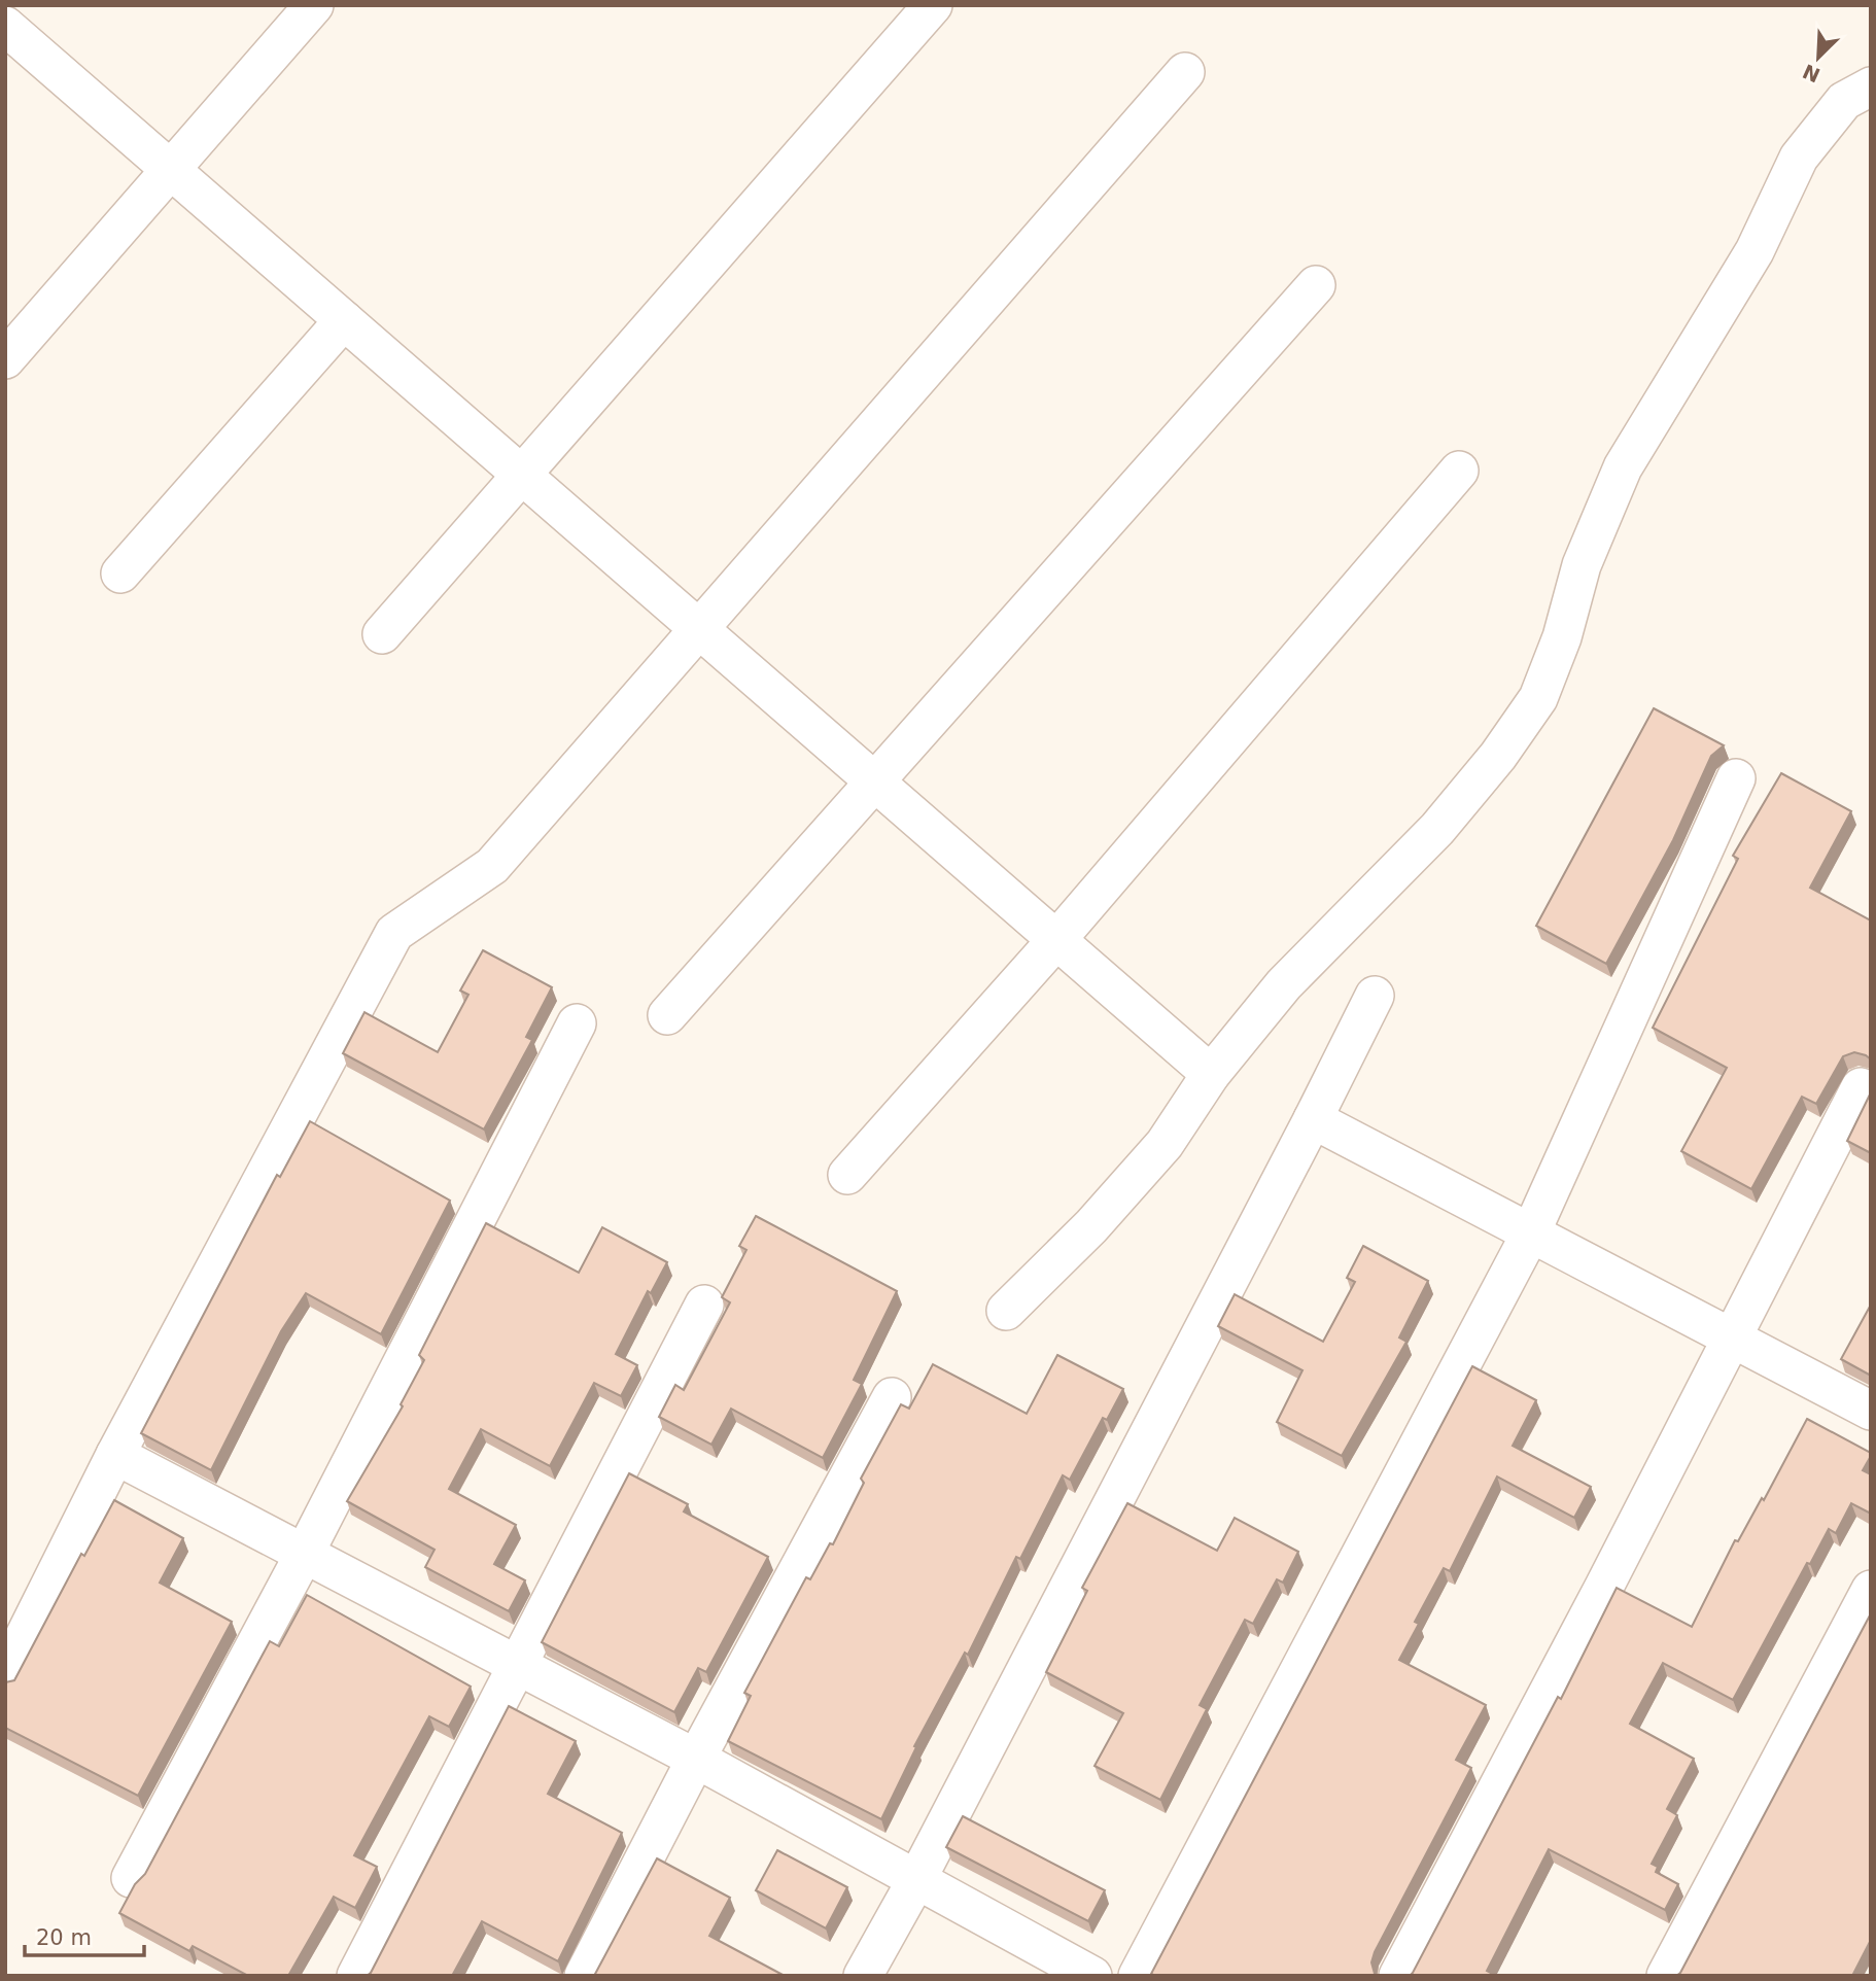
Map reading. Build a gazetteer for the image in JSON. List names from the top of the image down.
{
  "scale_bar": "20 m",
  "north": "bottom left"
}
